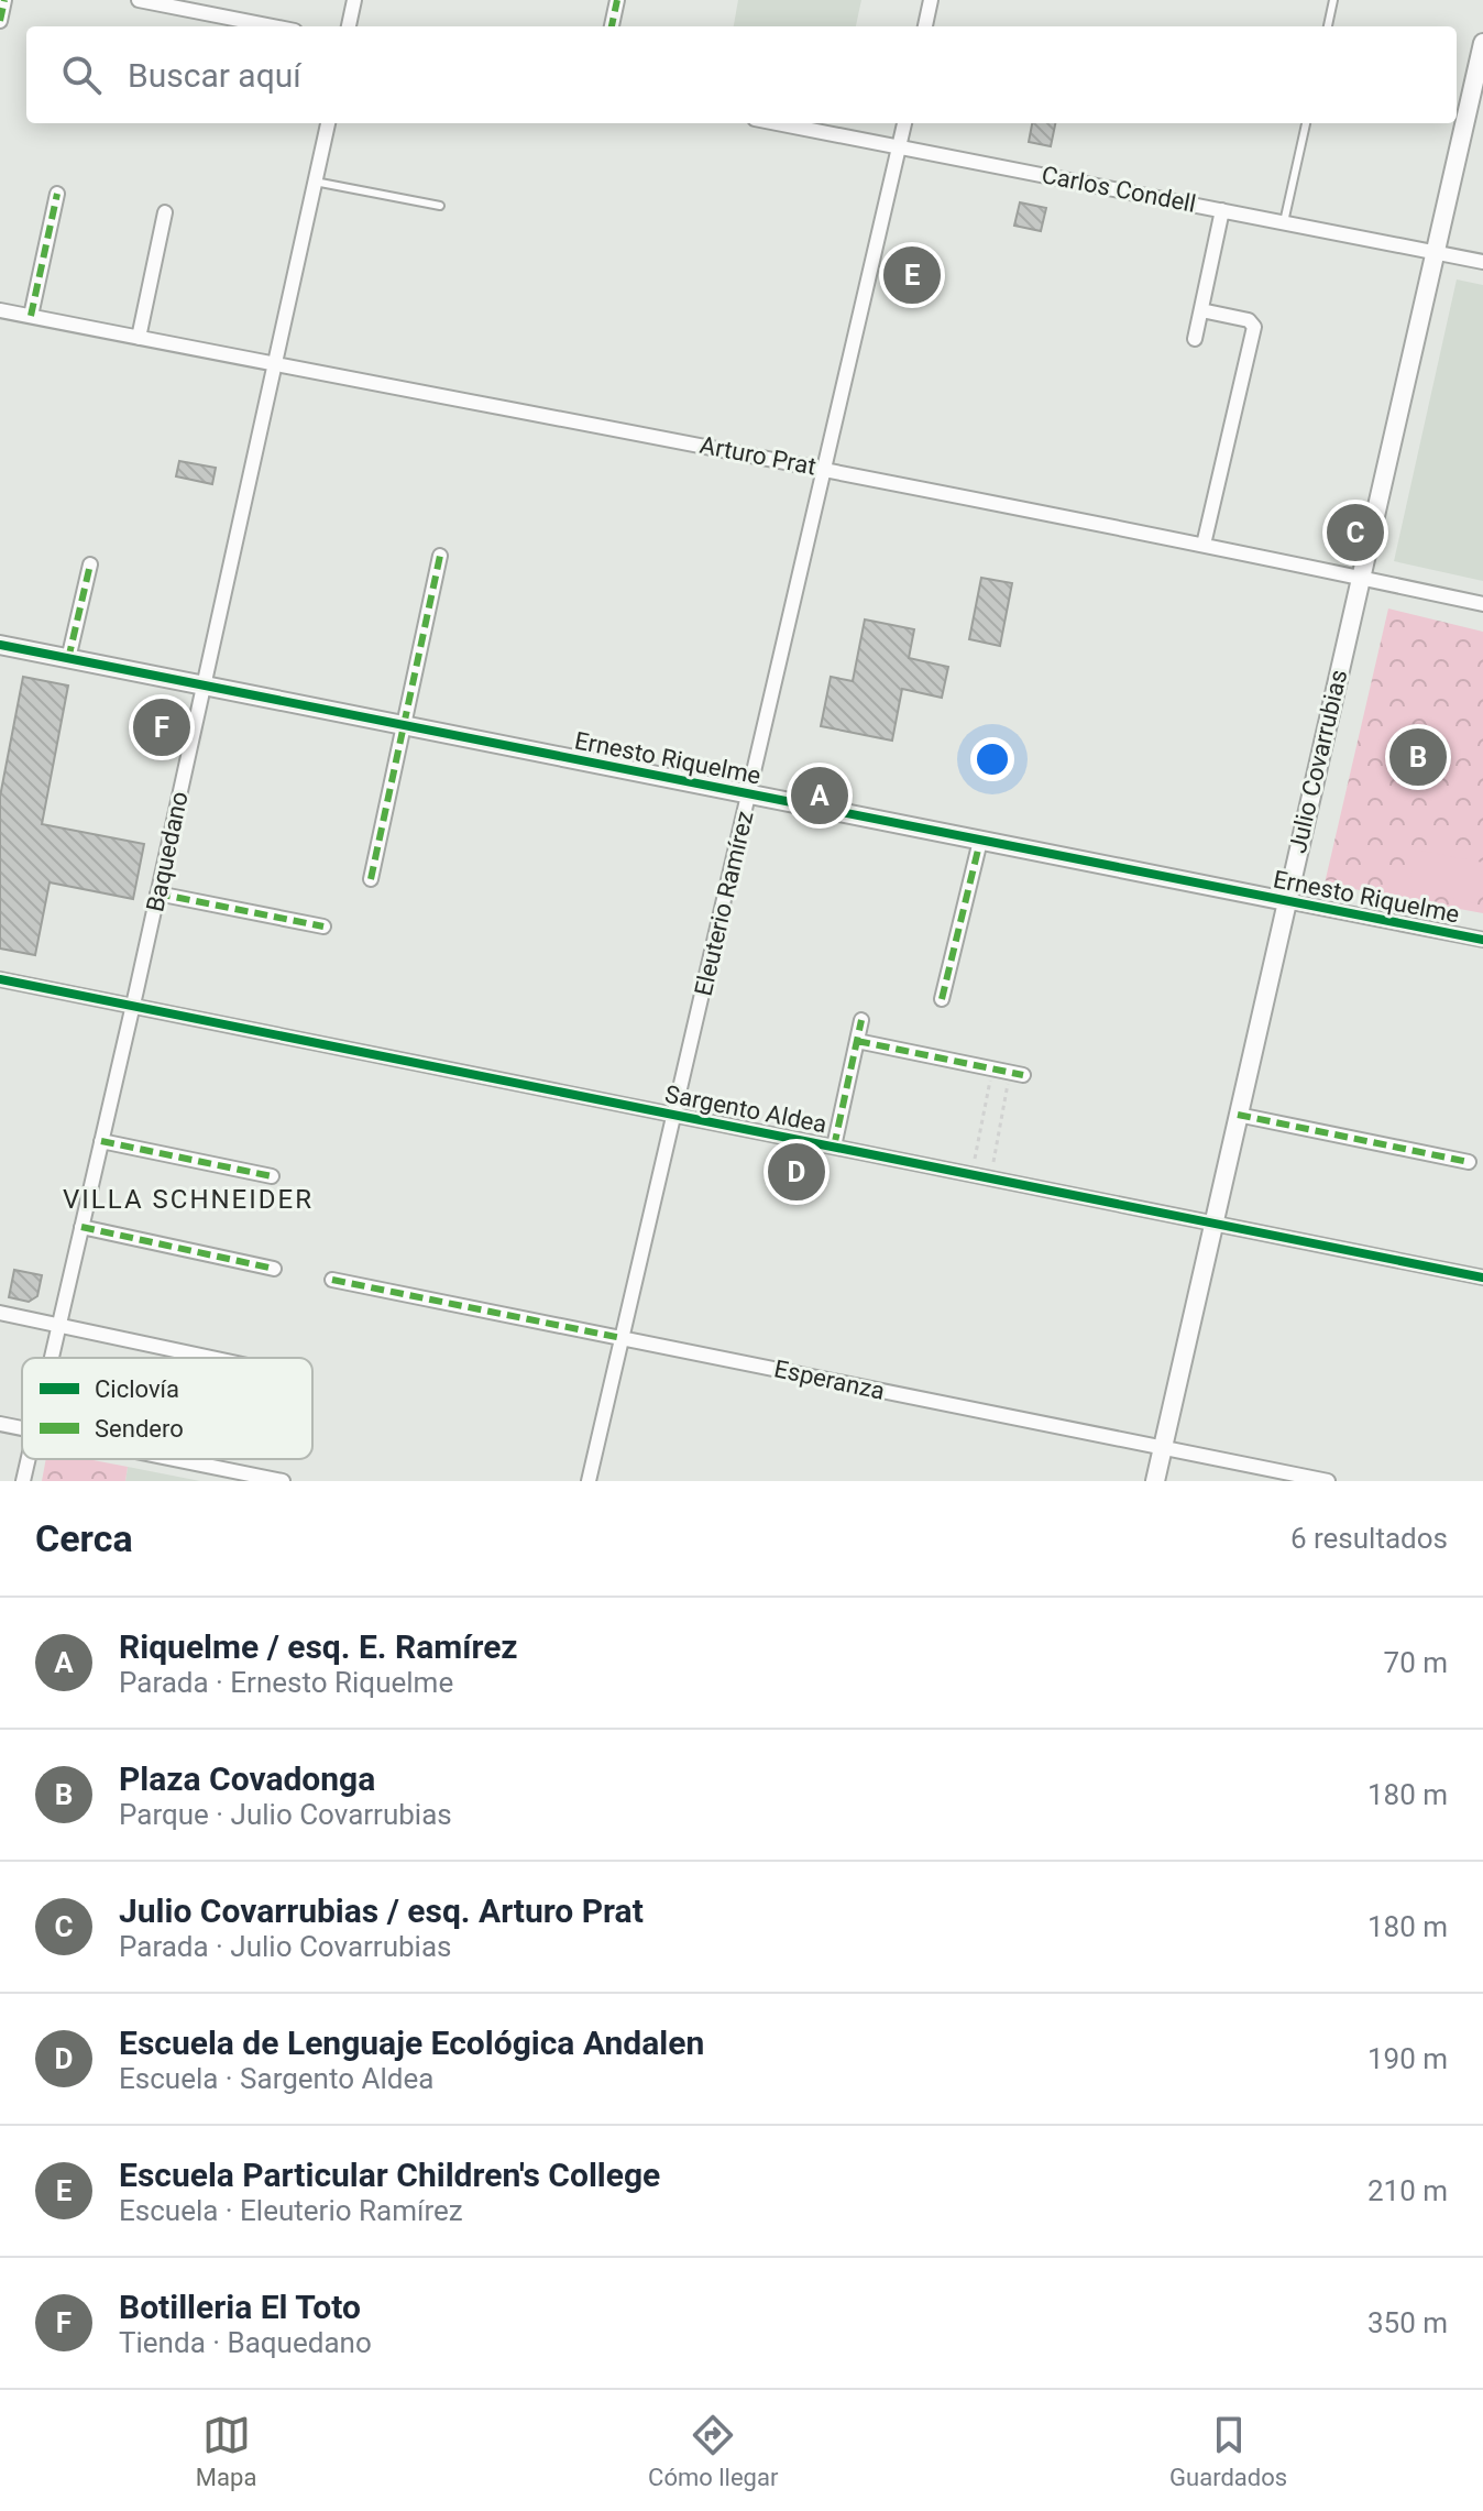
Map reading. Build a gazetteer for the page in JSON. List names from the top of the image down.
{
  "streets": {
    "street": [
      "Carlos Condell",
      "Arturo Prat",
      "Ernesto Riquelme",
      "Julio Covarrubias",
      "Baquedano",
      "Eleuterio Ramírez",
      "Sargento Aldea",
      "Esperanza"
    ]
  },
  "crossings": [
    ["Carlos Condell", "Julio Covarrubias"],
    ["Carlos Condell", "Eleuterio Ramírez"],
    ["Arturo Prat", "Julio Covarrubias"],
    ["Arturo Prat", "Baquedano"],
    ["Arturo Prat", "Eleuterio Ramírez"],
    ["Ernesto Riquelme", "Julio Covarrubias"],
    ["Ernesto Riquelme", "Baquedano"],
    ["Ernesto Riquelme", "Eleuterio Ramírez"],
    ["Julio Covarrubias", "Sargento Aldea"],
    ["Julio Covarrubias", "Esperanza"],
    ["Baquedano", "Sargento Aldea"],
    ["Eleuterio Ramírez", "Sargento Aldea"],
    ["Eleuterio Ramírez", "Esperanza"]
  ],
  "districts": ["VILLA SCHNEIDER"],
  "legend": ["Ciclovía", "Sendero"],
  "page": {
    "search": "Buscar aquí",
    "pins": [
      "E",
      "C",
      "F",
      "B",
      "A",
      "D"
    ],
    "heading": ["Cerca", "6 resultados"],
    "list": [
      {
        "mark": "A",
        "name": "Riquelme / esq. E. Ramírez",
        "note": "Parada · Ernesto Riquelme",
        "value": "70 m"
      },
      {
        "mark": "B",
        "name": "Plaza Covadonga",
        "note": "Parque · Julio Covarrubias",
        "value": "180 m"
      },
      {
        "mark": "C",
        "name": "Julio Covarrubias / esq. Arturo Prat",
        "note": "Parada · Julio Covarrubias",
        "value": "180 m"
      },
      {
        "mark": "D",
        "name": "Escuela de Lenguaje Ecológica Andalen",
        "note": "Escuela · Sargento Aldea",
        "value": "190 m"
      },
      {
        "mark": "E",
        "name": "Escuela Particular Children's College",
        "note": "Escuela · Eleuterio Ramírez",
        "value": "210 m"
      },
      {
        "mark": "F",
        "name": "Botilleria El Toto",
        "note": "Tienda · Baquedano",
        "value": "350 m"
      }
    ],
    "nav": ["Mapa", "Cómo llegar", "Guardados"]
  }
}
